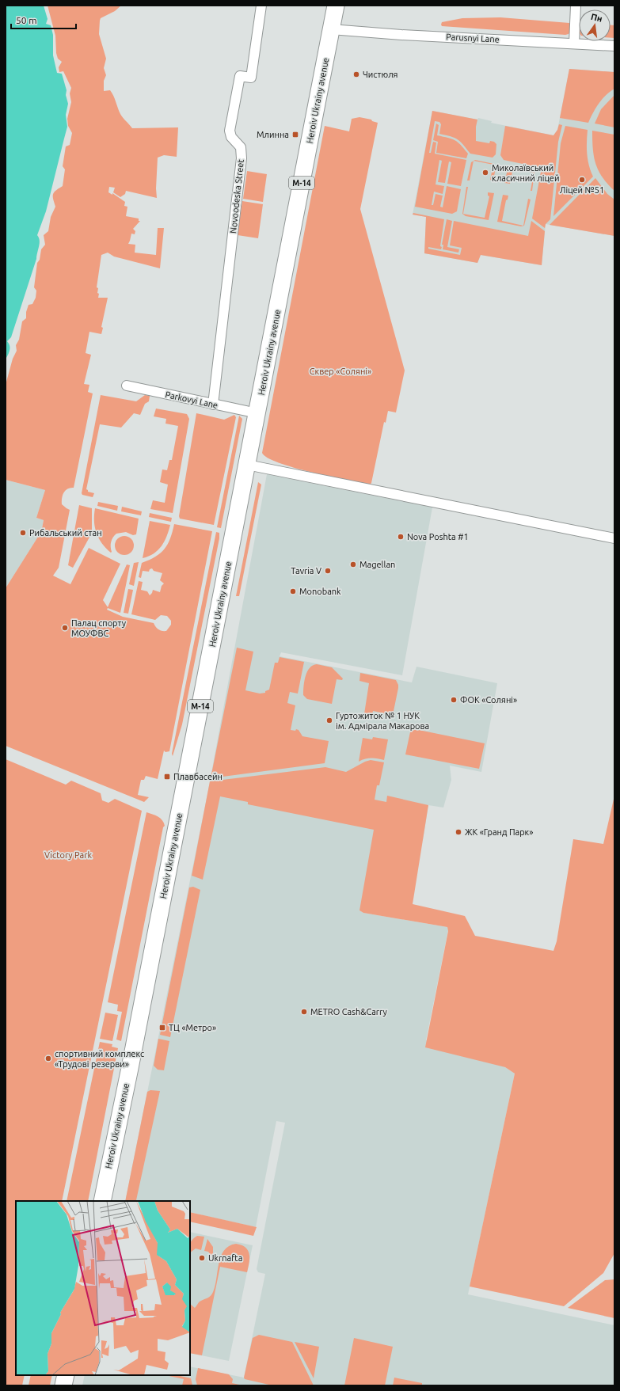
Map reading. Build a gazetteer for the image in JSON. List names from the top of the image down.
{
  "streets": {
    "highway": ["Heroiv Ukrainy avenue", "М-14"],
    "street": ["Parusnyi Lane", "Novoodeska Street", "Parkovyi Lane"]
  },
  "crossings": [
    ["Parusnyi Lane", "Heroiv Ukrainy avenue"],
    ["Heroiv Ukrainy avenue", "Parkovyi Lane"],
    ["Novoodeska Street", "Parkovyi Lane"]
  ],
  "parks": ["Сквер «Соляні»", "Victory Park"],
  "places": {
    "other": [
      "Чистюля",
      "Миколаївський класичний ліцей",
      "Ліцей №51",
      "Рибальський стан",
      "Nova Poshta #1",
      "Magellan",
      "Tavria V",
      "Monobank",
      "Палац спорту МОУФВС",
      "ФОК «Соляні»",
      "Гуртожиток № 1 НУК ім. Адмірала Макарова",
      "ЖК «Гранд Парк»",
      "METRO Cash&Carry",
      "спортивний комплекс «Трудові резерви»",
      "Ukrnafta"
    ],
    "transit": ["Млинна", "Плавбасейн", "ТЦ «Метро»"]
  },
  "scale_bar": "50 m",
  "north": "top"
}
